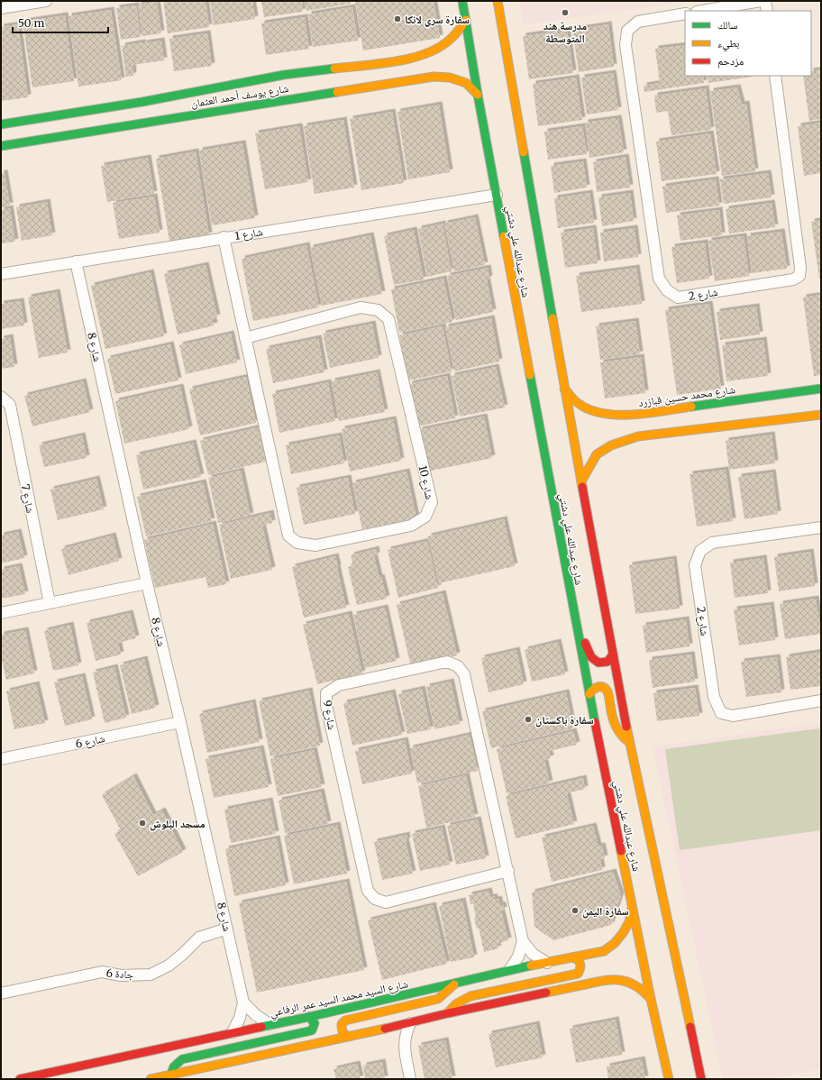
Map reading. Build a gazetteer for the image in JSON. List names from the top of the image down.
{
  "streets": {
    "street": [
      "شارع يوسف أحمد العثمان",
      "شارع 1",
      "شارع عبدالله علي دشتي",
      "شارع 2",
      "شارع 8",
      "شارع محمد حسين قبازرد",
      "شارع 10",
      "شارع 7",
      "شارع 9",
      "شارع 6",
      "جادة 6",
      "شارع السيد محمد السيد عمر الرفاعي"
    ]
  },
  "crossings": [
    ["شارع يوسف أحمد العثمان", "شارع عبدالله علي دشتي"],
    ["شارع 1", "شارع عبدالله علي دشتي"],
    ["شارع 1", "شارع 8"],
    ["شارع 1", "شارع 10"],
    ["شارع عبدالله علي دشتي", "شارع محمد حسين قبازرد"],
    ["شارع عبدالله علي دشتي", "شارع السيد محمد السيد عمر الرفاعي"],
    ["شارع 8", "شارع 6"],
    ["شارع 8", "جادة 6"],
    ["شارع 8", "شارع السيد محمد السيد عمر الرفاعي"],
    ["شارع 9", "شارع السيد محمد السيد عمر الرفاعي"]
  ],
  "places": [
    "مدرسة هند المتوسطة",
    "سفارة سري لانكا",
    "سفارة باكستان",
    "مسجد البلوش",
    "سفارة اليمن"
  ],
  "legend": ["سالك", "بطيء", "مزدحم"],
  "scale_bar": "50 m"
}
